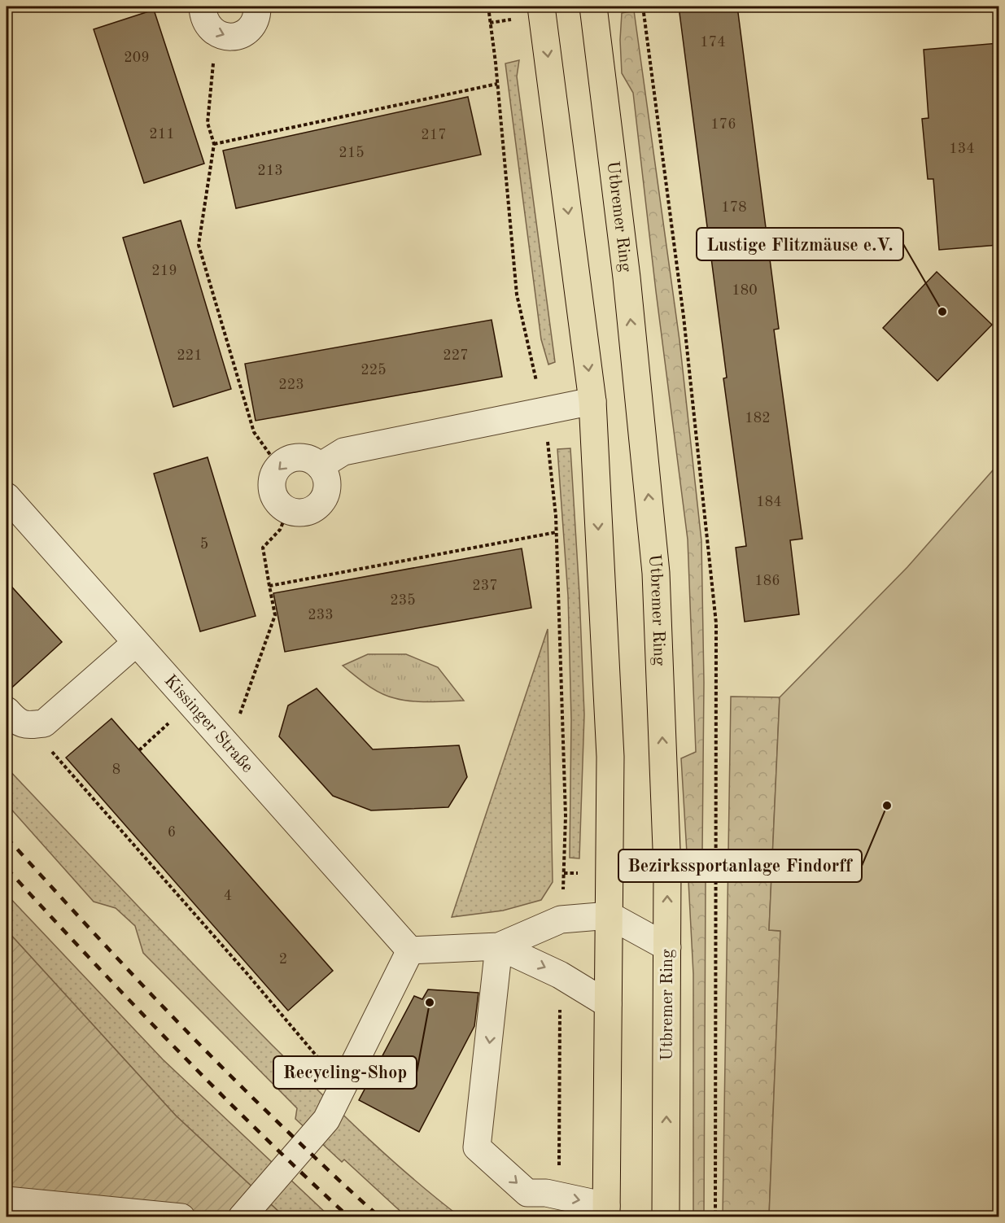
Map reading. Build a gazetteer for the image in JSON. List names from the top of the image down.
{
  "streets": {
    "main road": ["Utbremer Ring"],
    "street": ["Kissinger Straße"]
  },
  "places": ["Lustige Flitzmäuse e.V.", "Bezirkssportanlage Findorff", "Recycling-Shop"],
  "house_numbers": [
    "174",
    "209",
    "176",
    "211",
    "217",
    "134",
    "215",
    "213",
    "178",
    "219",
    "180",
    "221",
    "227",
    "225",
    "223",
    "182",
    "184",
    "5",
    "186",
    "237",
    "235",
    "233",
    "8",
    "6",
    "4",
    "2"
  ]
}
